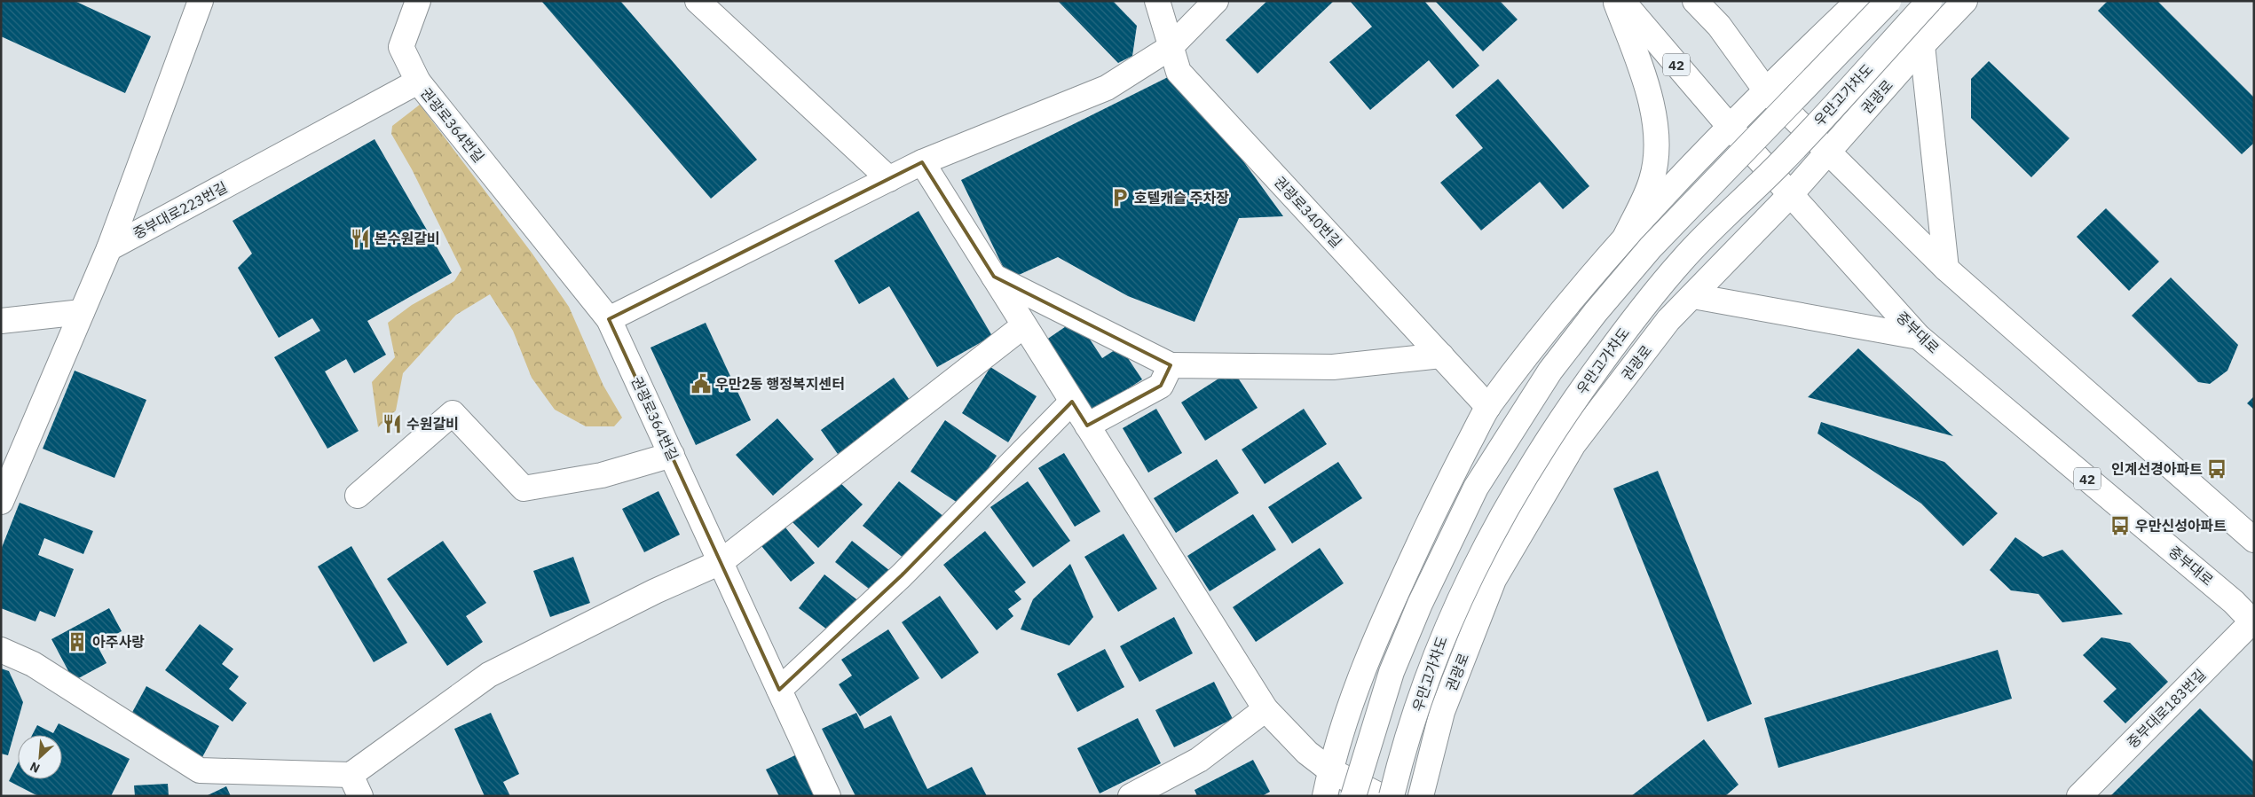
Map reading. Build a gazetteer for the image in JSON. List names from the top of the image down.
{
  "streets": {
    "street": [
      "42",
      "우만고가차도",
      "권광로",
      "권광로364번길",
      "중부대로223번길",
      "권광로340번길",
      "중부대로",
      "중부대로183번길"
    ]
  },
  "crossings": [
    ["권광로", "중부대로"],
    ["권광로364번길", "중부대로223번길"],
    ["중부대로", "중부대로183번길"]
  ],
  "places": {
    "parking": ["호텔캐슬 주차장"],
    "restaurant": ["본수원갈비", "수원갈비"],
    "public building": ["우만2동 행정복지센터"],
    "bus stop": ["인계선경아파트", "우만신성아파트"],
    "building": ["아주사랑"]
  },
  "north": "bottom left"
}
